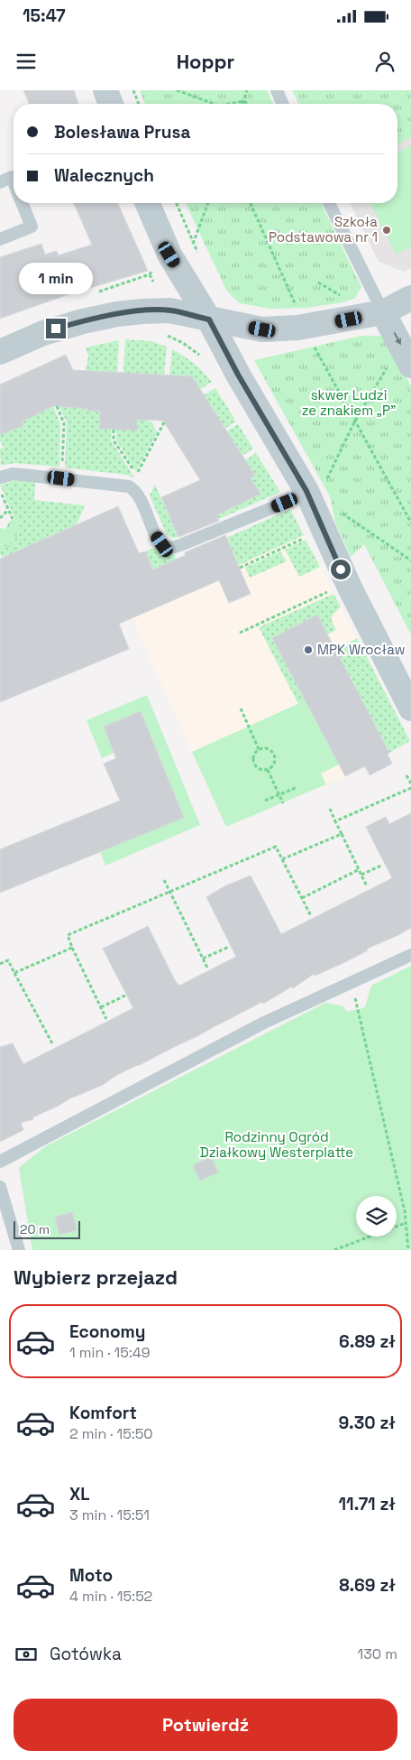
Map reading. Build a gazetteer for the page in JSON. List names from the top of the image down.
{
  "parks": ["skwer Ludzi ze znakiem „P”", "Rodzinny Ogród Działkowy Westerplatte"],
  "places": ["Szkoła Podstawowa nr 1", "MPK Wrocław"],
  "scale_bar": "20 m",
  "page": {
    "status": "15:47",
    "header": "Hoppr",
    "banner": ["Bolesława Prusa", "Walecznych"],
    "bubble": "1 min",
    "scale": "20 m",
    "heading": "Wybierz przejazd",
    "list": [
      {
        "name": "Economy",
        "note": "1 min · 15:49",
        "value": "6.89 zł"
      },
      {
        "name": "Komfort",
        "note": "2 min · 15:50",
        "value": "9.30 zł"
      },
      {
        "name": "XL",
        "note": "3 min · 15:51",
        "value": "11.71 zł"
      },
      {
        "name": "Moto",
        "note": "4 min · 15:52",
        "value": "8.69 zł"
      }
    ],
    "pay": ["Gotówka", "130 m"],
    "buttons": "Potwierdź"
  }
}
